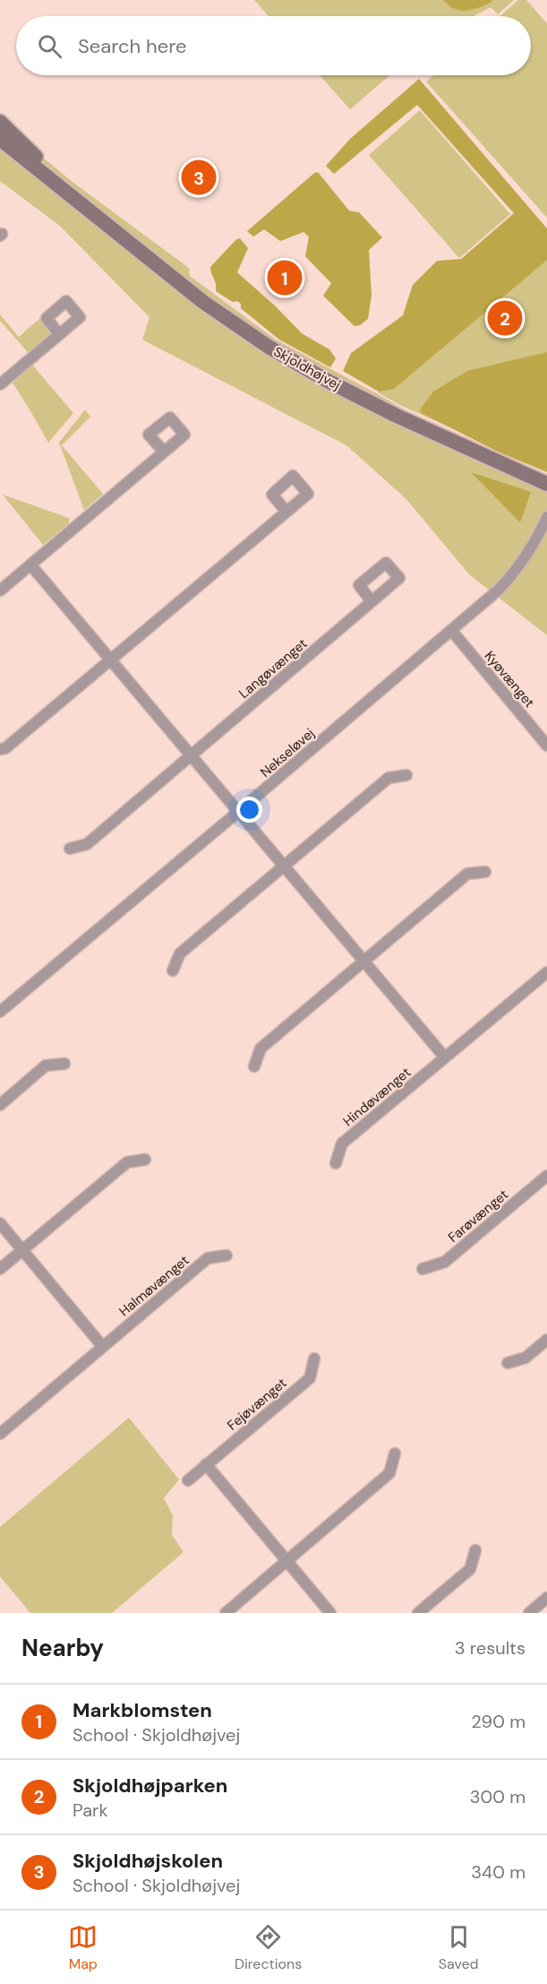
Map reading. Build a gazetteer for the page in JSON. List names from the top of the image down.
{
  "streets": {
    "street": [
      "Skjoldhøjvej",
      "Langøvænget",
      "Kyøvænget",
      "Nekseløvej",
      "Hindøvænget",
      "Farøvænget",
      "Halmøvænget",
      "Fejøvænget"
    ]
  },
  "crossings": [
    ["Kyøvænget", "Nekseløvej"]
  ],
  "page": {
    "search": "Search here",
    "pins": ["3", "1", "2"],
    "heading": ["Nearby", "3 results"],
    "list": [
      {
        "mark": "1",
        "name": "Markblomsten",
        "note": "School · Skjoldhøjvej",
        "value": "290 m"
      },
      {
        "mark": "2",
        "name": "Skjoldhøjparken",
        "note": "Park",
        "value": "300 m"
      },
      {
        "mark": "3",
        "name": "Skjoldhøjskolen",
        "note": "School · Skjoldhøjvej",
        "value": "340 m"
      }
    ],
    "nav": ["Map", "Directions", "Saved"]
  }
}
